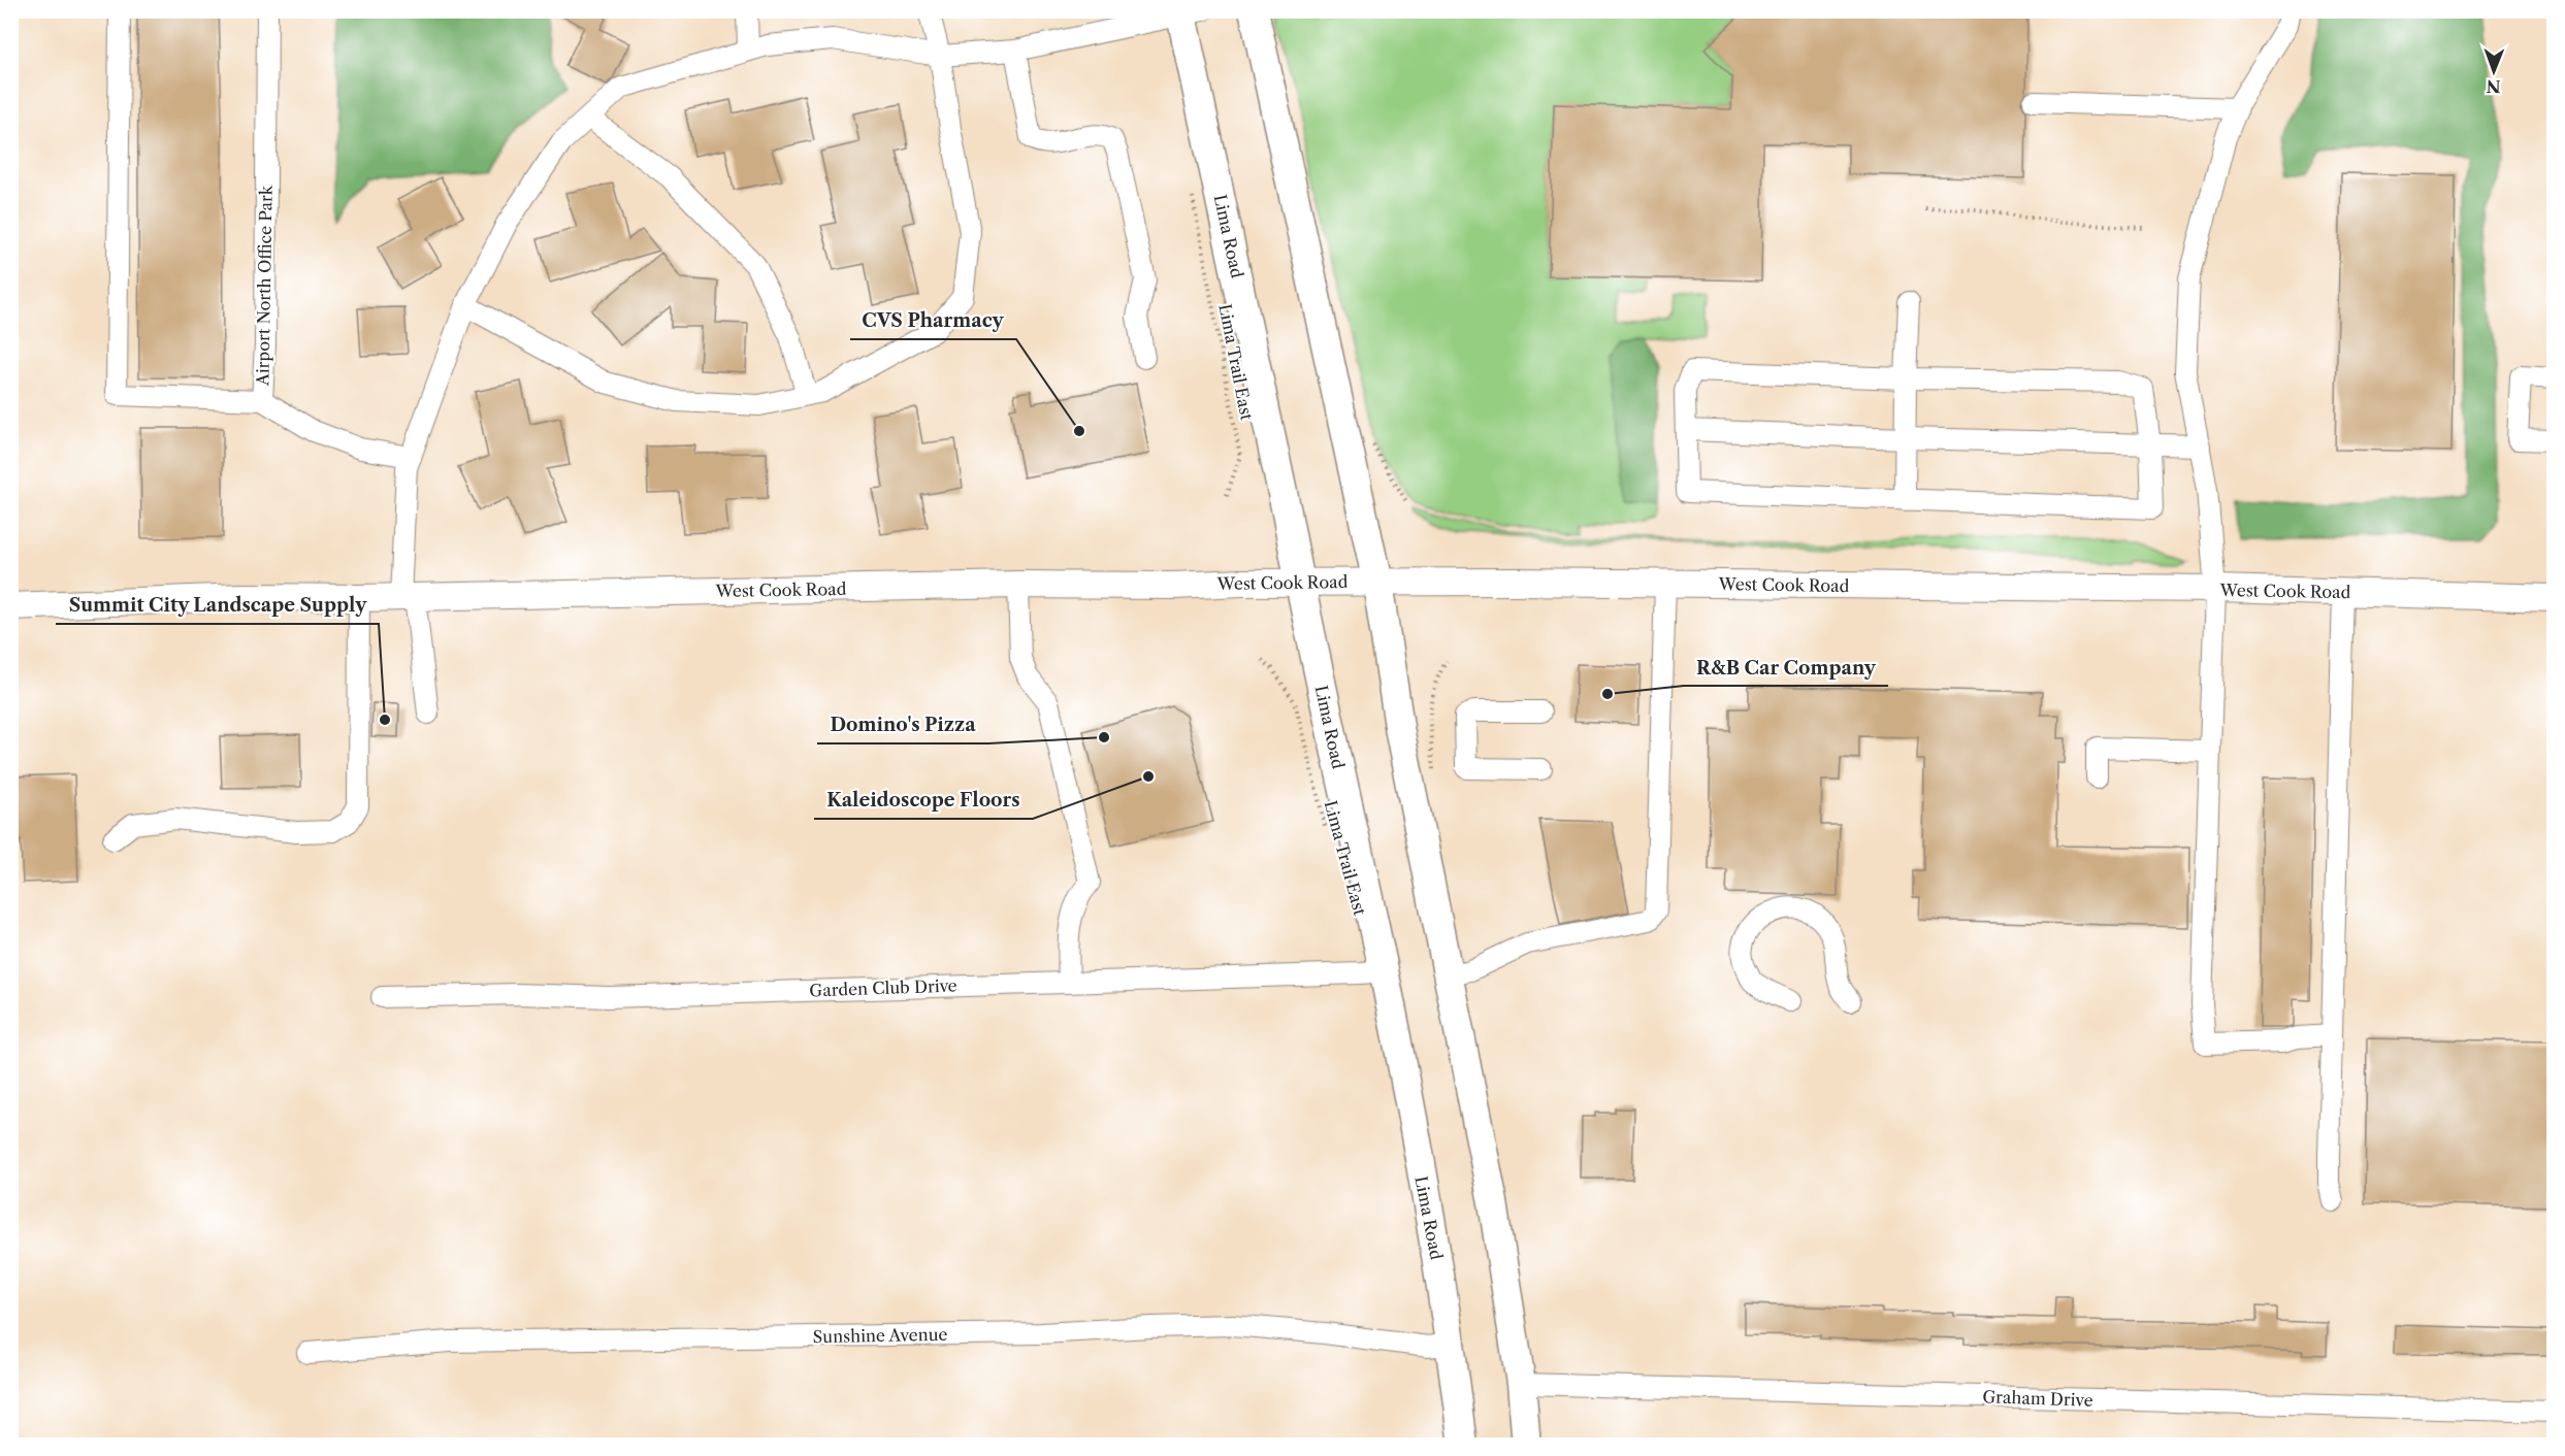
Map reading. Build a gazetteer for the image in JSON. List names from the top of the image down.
{
  "streets": {
    "highway": ["Lima Road"],
    "main road": ["West Cook Road"],
    "street": [
      "Airport North Office Park",
      "Garden Club Drive",
      "Sunshine Avenue",
      "Graham Drive"
    ],
    "path": ["Lima Trail East"]
  },
  "crossings": [
    ["Lima Road", "West Cook Road"],
    ["Lima Road", "Garden Club Drive"],
    ["Lima Road", "Sunshine Avenue"]
  ],
  "places": [
    "CVS Pharmacy",
    "R&B Car Company",
    "Summit City Landscape Supply",
    "Domino's Pizza",
    "Kaleidoscope Floors"
  ],
  "north": "bottom"
}
